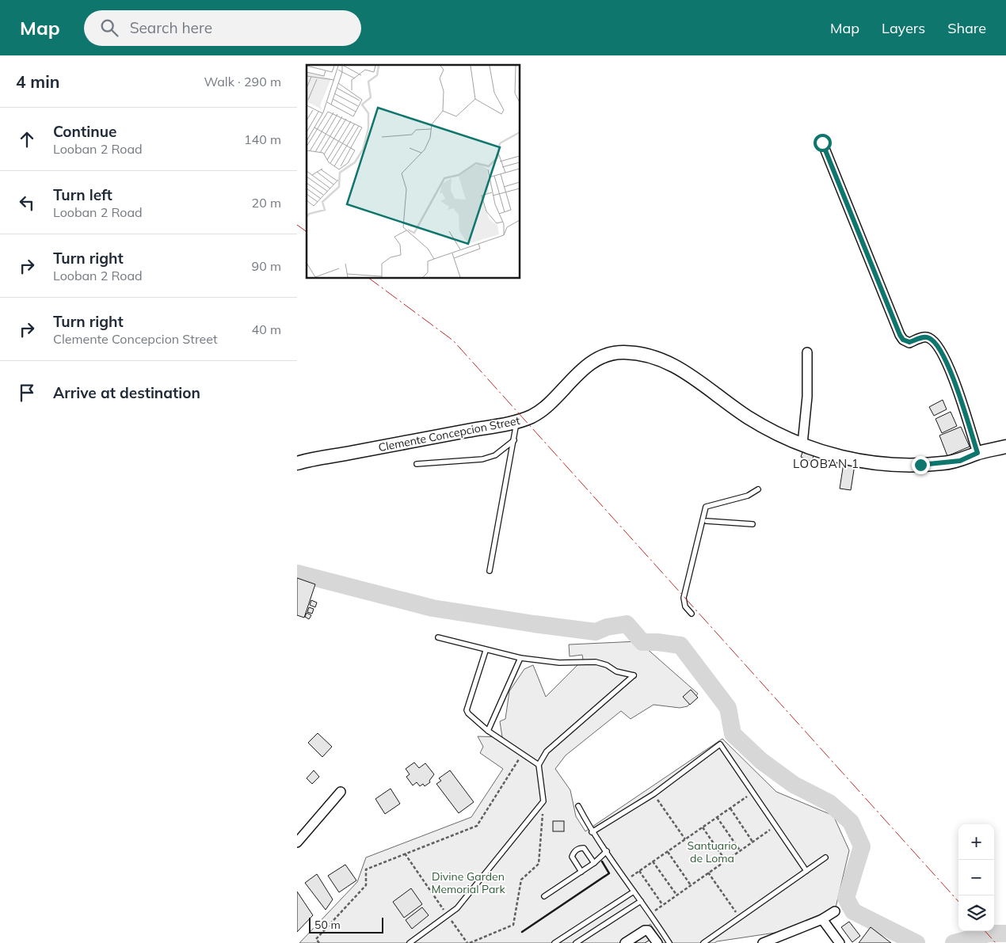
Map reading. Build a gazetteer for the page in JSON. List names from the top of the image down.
{
  "streets": {
    "street": ["Clemente Concepcion Street"]
  },
  "districts": ["LOOBAN 1"],
  "parks": ["Santuario de Loma", "Divine Garden Memorial Park"],
  "scale_bar": "50 m",
  "page": {
    "header": "Map",
    "search": "Search here",
    "nav": ["Map", "Layers", "Share"],
    "heading": ["4 min", "Walk · 290 m"],
    "list": [
      ["Continue", "Looban 2 Road", "140 m"],
      ["Turn left", "Looban 2 Road", "20 m"],
      ["Turn right", "Looban 2 Road", "90 m"],
      ["Turn right", "Clemente Concepcion Street", "40 m"],
      "Arrive at destination"
    ],
    "map_buttons": ["+", "−"],
    "scale": "50 m"
  }
}
